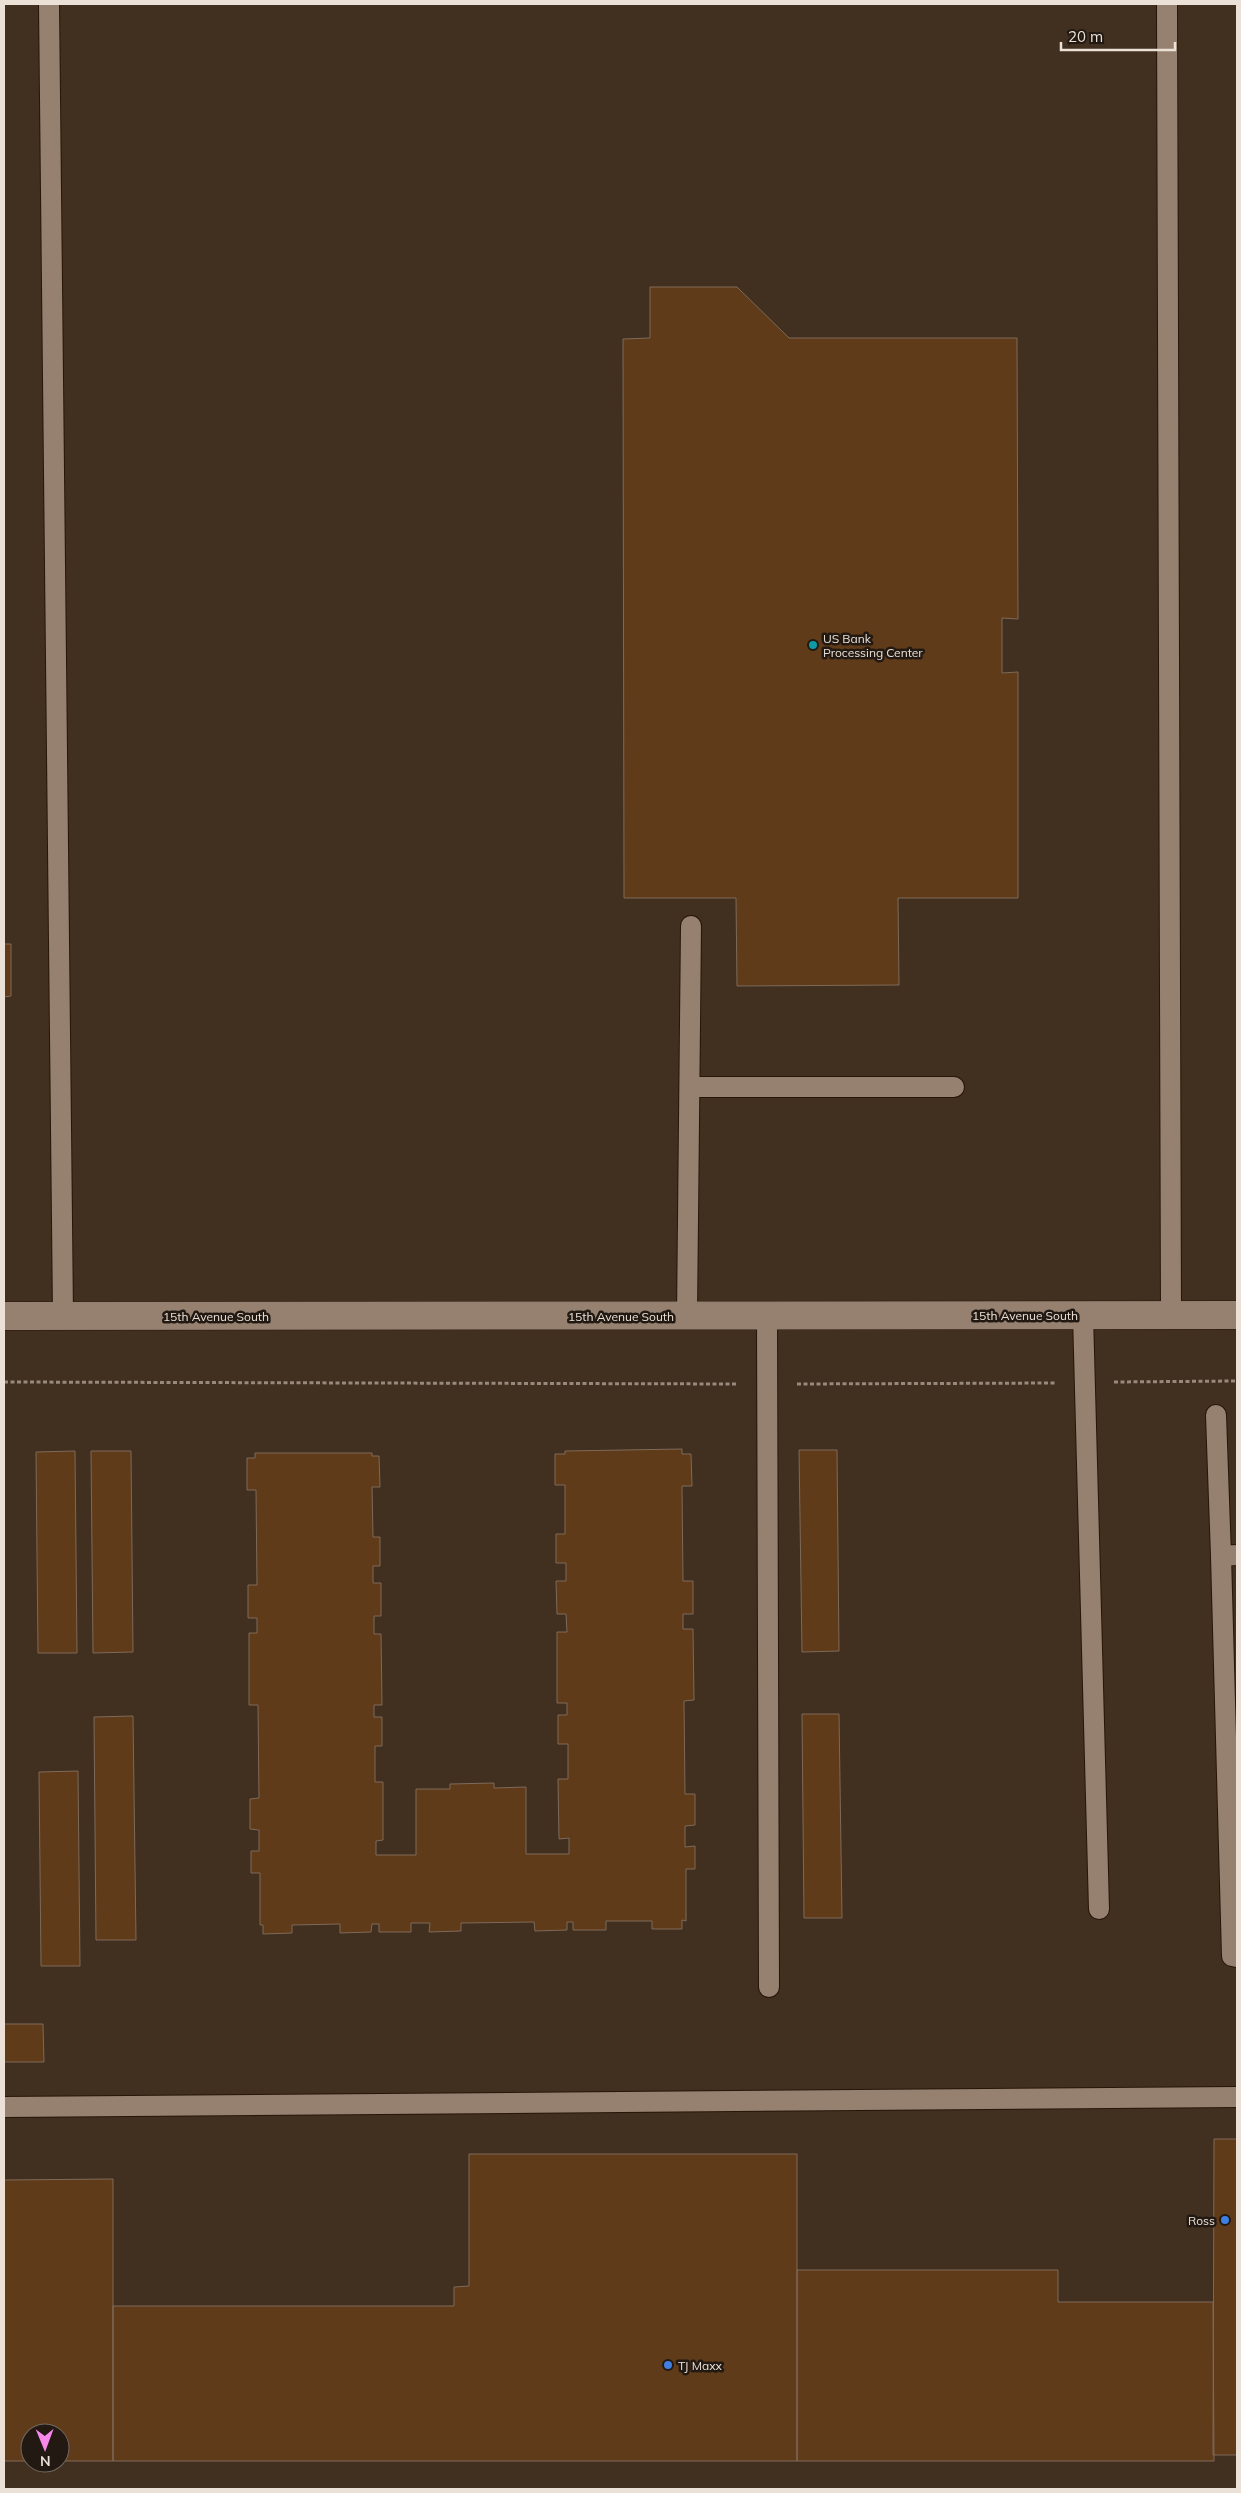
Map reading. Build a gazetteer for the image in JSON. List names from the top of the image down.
{
  "streets": {
    "street": ["15th Avenue South"]
  },
  "places": ["US Bank Processing Center", "Ross", "TJ Maxx"],
  "scale_bar": "20 m",
  "north": "bottom"
}
